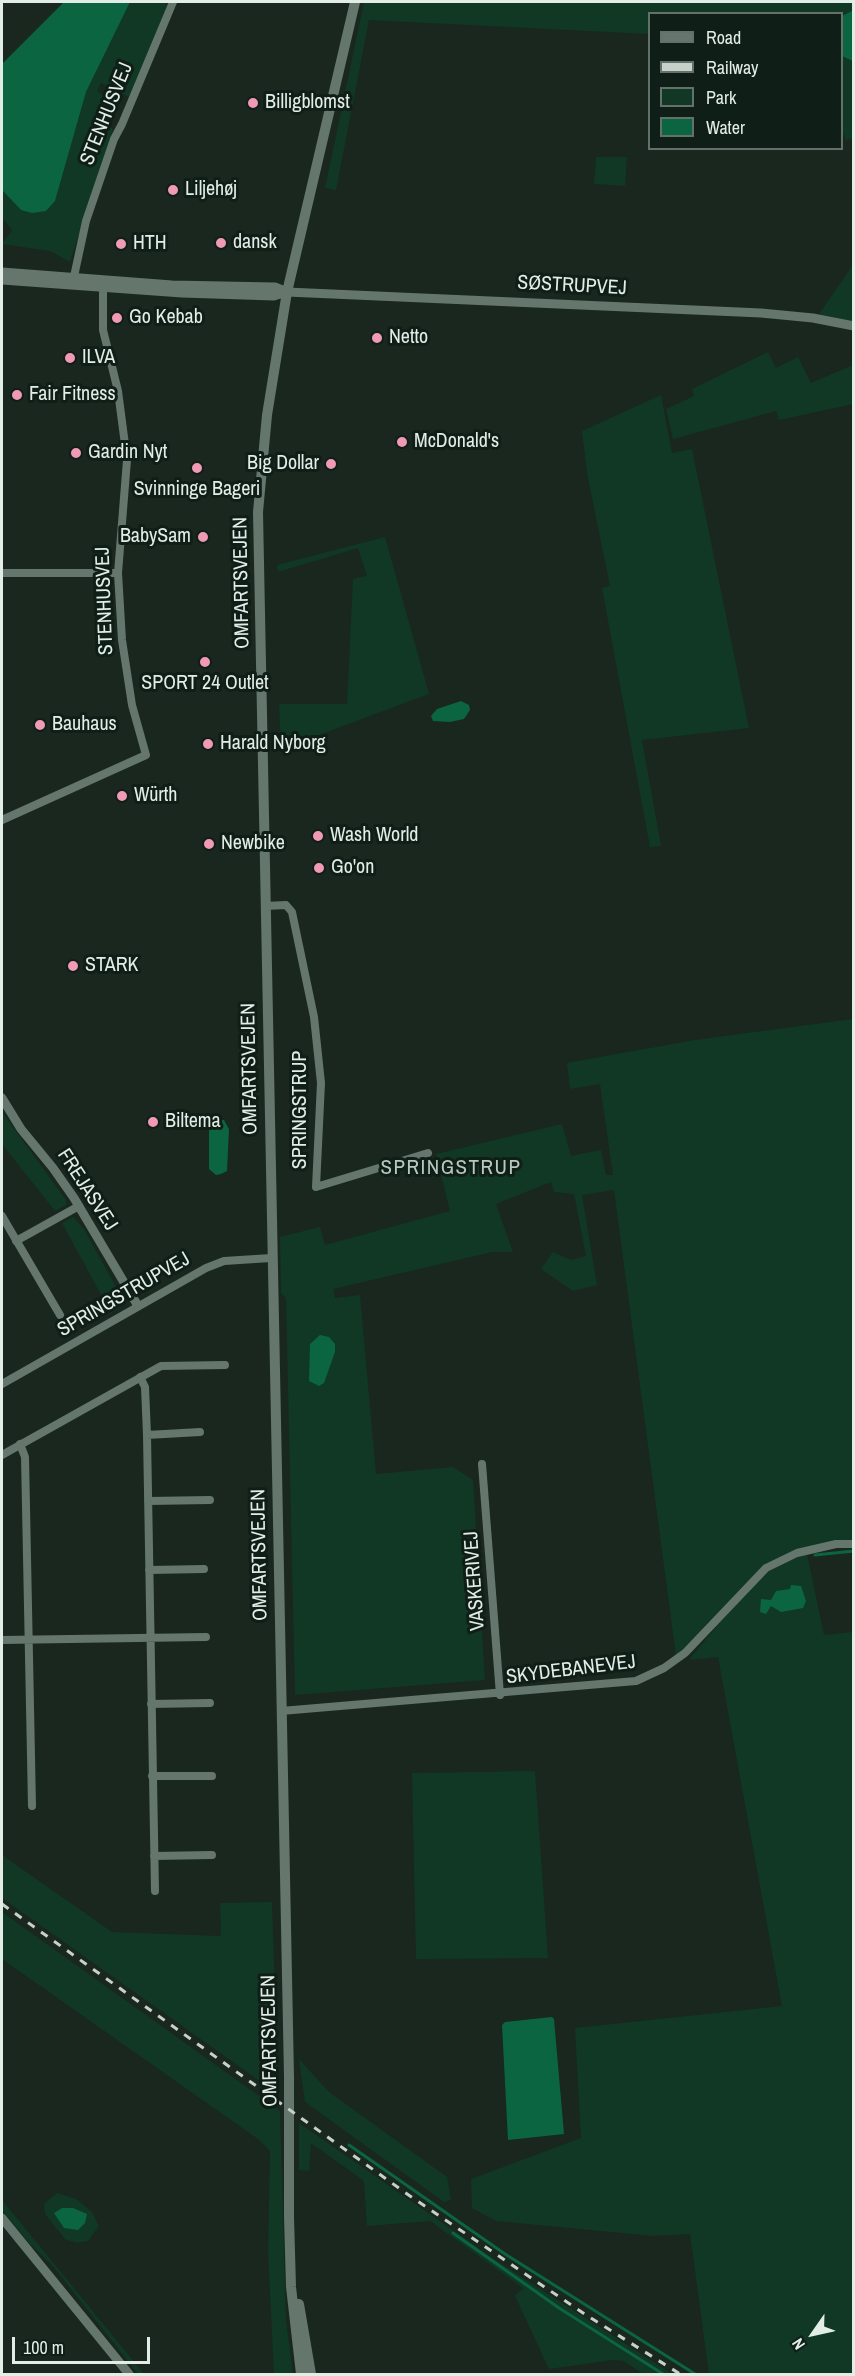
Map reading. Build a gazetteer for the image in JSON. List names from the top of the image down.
{
  "streets": {
    "main road": ["OMFARTSVEJEN"],
    "street": [
      "STENHUSVEJ",
      "SØSTRUPVEJ",
      "SPRINGSTRUP",
      "FREJASVEJ",
      "SPRINGSTRUPVEJ",
      "VASKERIVEJ",
      "SKYDEBANEVEJ"
    ]
  },
  "crossings": [
    ["SØSTRUPVEJ", "OMFARTSVEJEN"],
    ["OMFARTSVEJEN", "SPRINGSTRUP"],
    ["OMFARTSVEJEN", "SPRINGSTRUPVEJ"],
    ["OMFARTSVEJEN", "SKYDEBANEVEJ"],
    ["FREJASVEJ", "SPRINGSTRUPVEJ"],
    ["VASKERIVEJ", "SKYDEBANEVEJ"]
  ],
  "districts": ["SPRINGSTRUP"],
  "places": [
    "Billigblomst",
    "Liljehøj",
    "dansk",
    "HTH",
    "Go Kebab",
    "Netto",
    "ILVA",
    "Fair Fitness",
    "McDonald's",
    "Gardin Nyt",
    "Big Dollar",
    "Svinninge Bageri",
    "BabySam",
    "SPORT 24 Outlet",
    "Bauhaus",
    "Harald Nyborg",
    "Würth",
    "Wash World",
    "Newbike",
    "Go'on",
    "STARK",
    "Biltema"
  ],
  "legend": [
    "Road",
    "Railway",
    "Park",
    "Water"
  ],
  "scale_bar": "100 m",
  "north": "bottom left"
}
